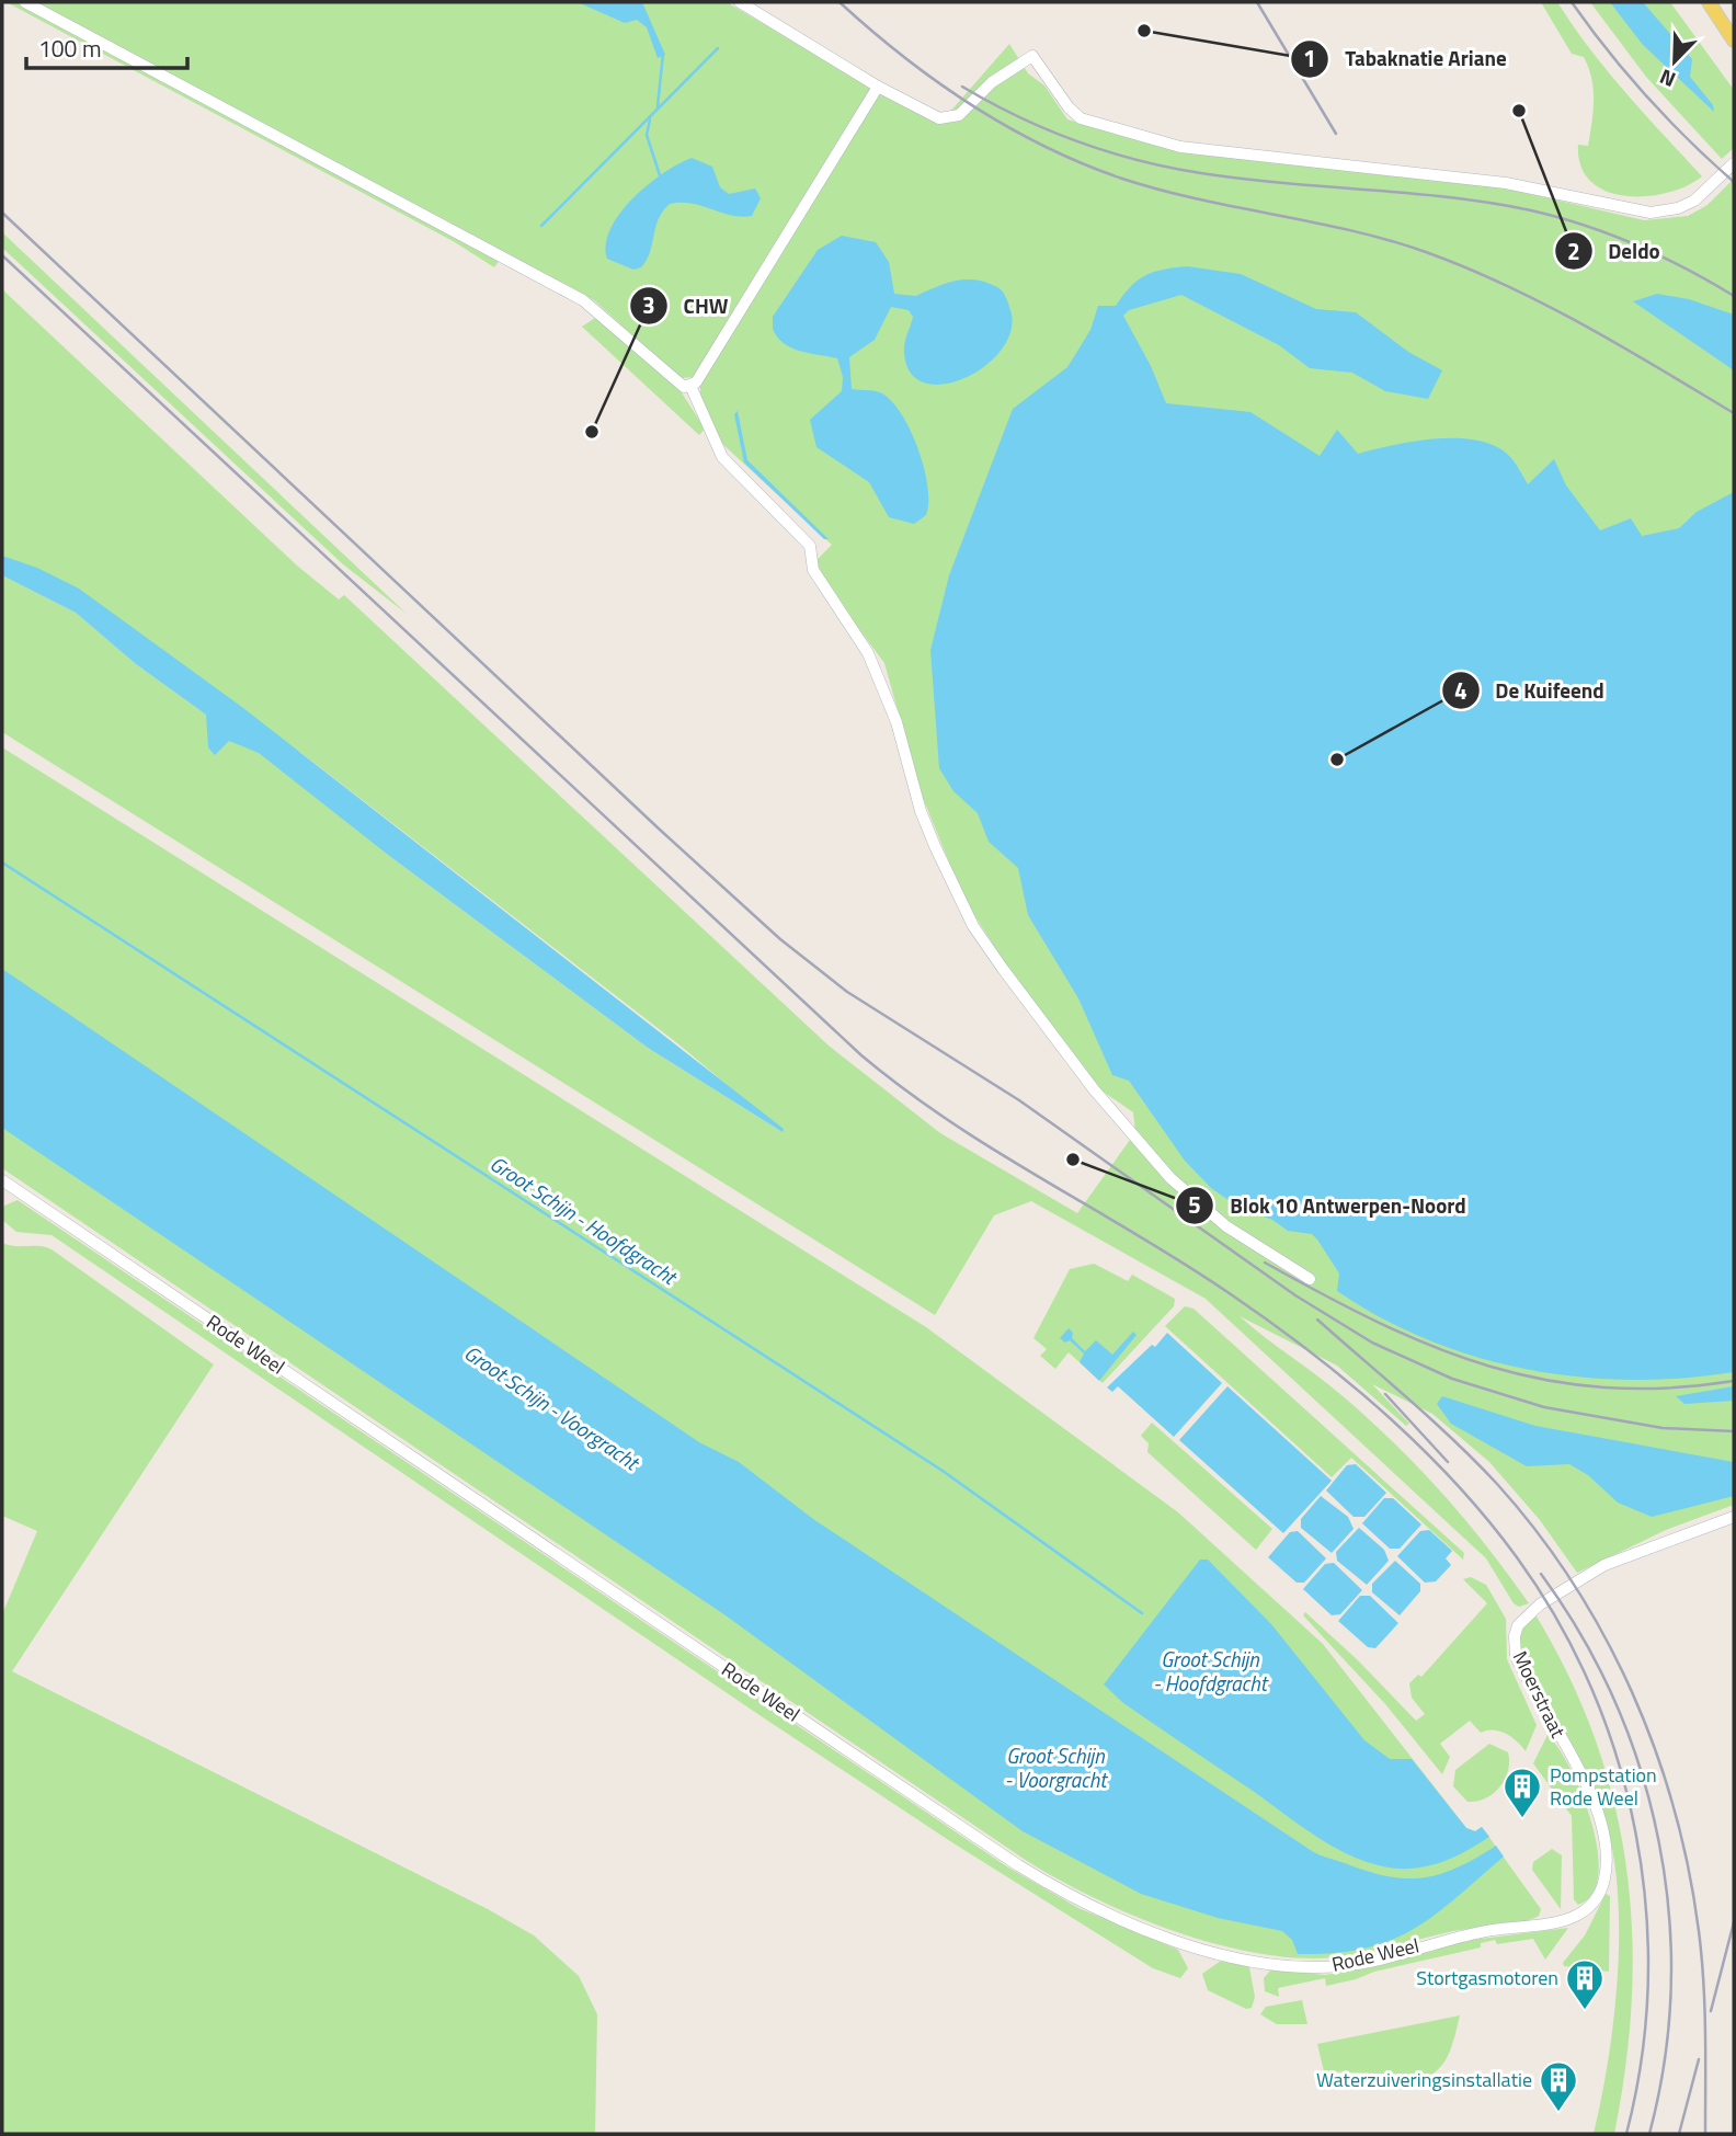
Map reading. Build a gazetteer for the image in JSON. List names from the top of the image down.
{
  "streets": {
    "street": ["Rode Weel", "Moerstraat"]
  },
  "crossings": [
    ["Rode Weel", "Moerstraat"]
  ],
  "water": ["Groot Schijn - Hoofdgracht", "Groot Schijn - Voorgracht"],
  "places": {
    "other": [
      "Tabaknatie Ariane",
      "Deldo",
      "CHW",
      "De Kuifeend",
      "Blok 10 Antwerpen-Noord"
    ],
    "building": ["Pompstation Rode Weel", "Stortgasmotoren", "Waterzuiveringsinstallatie"]
  },
  "scale_bar": "100 m",
  "north": "bottom left"
}
